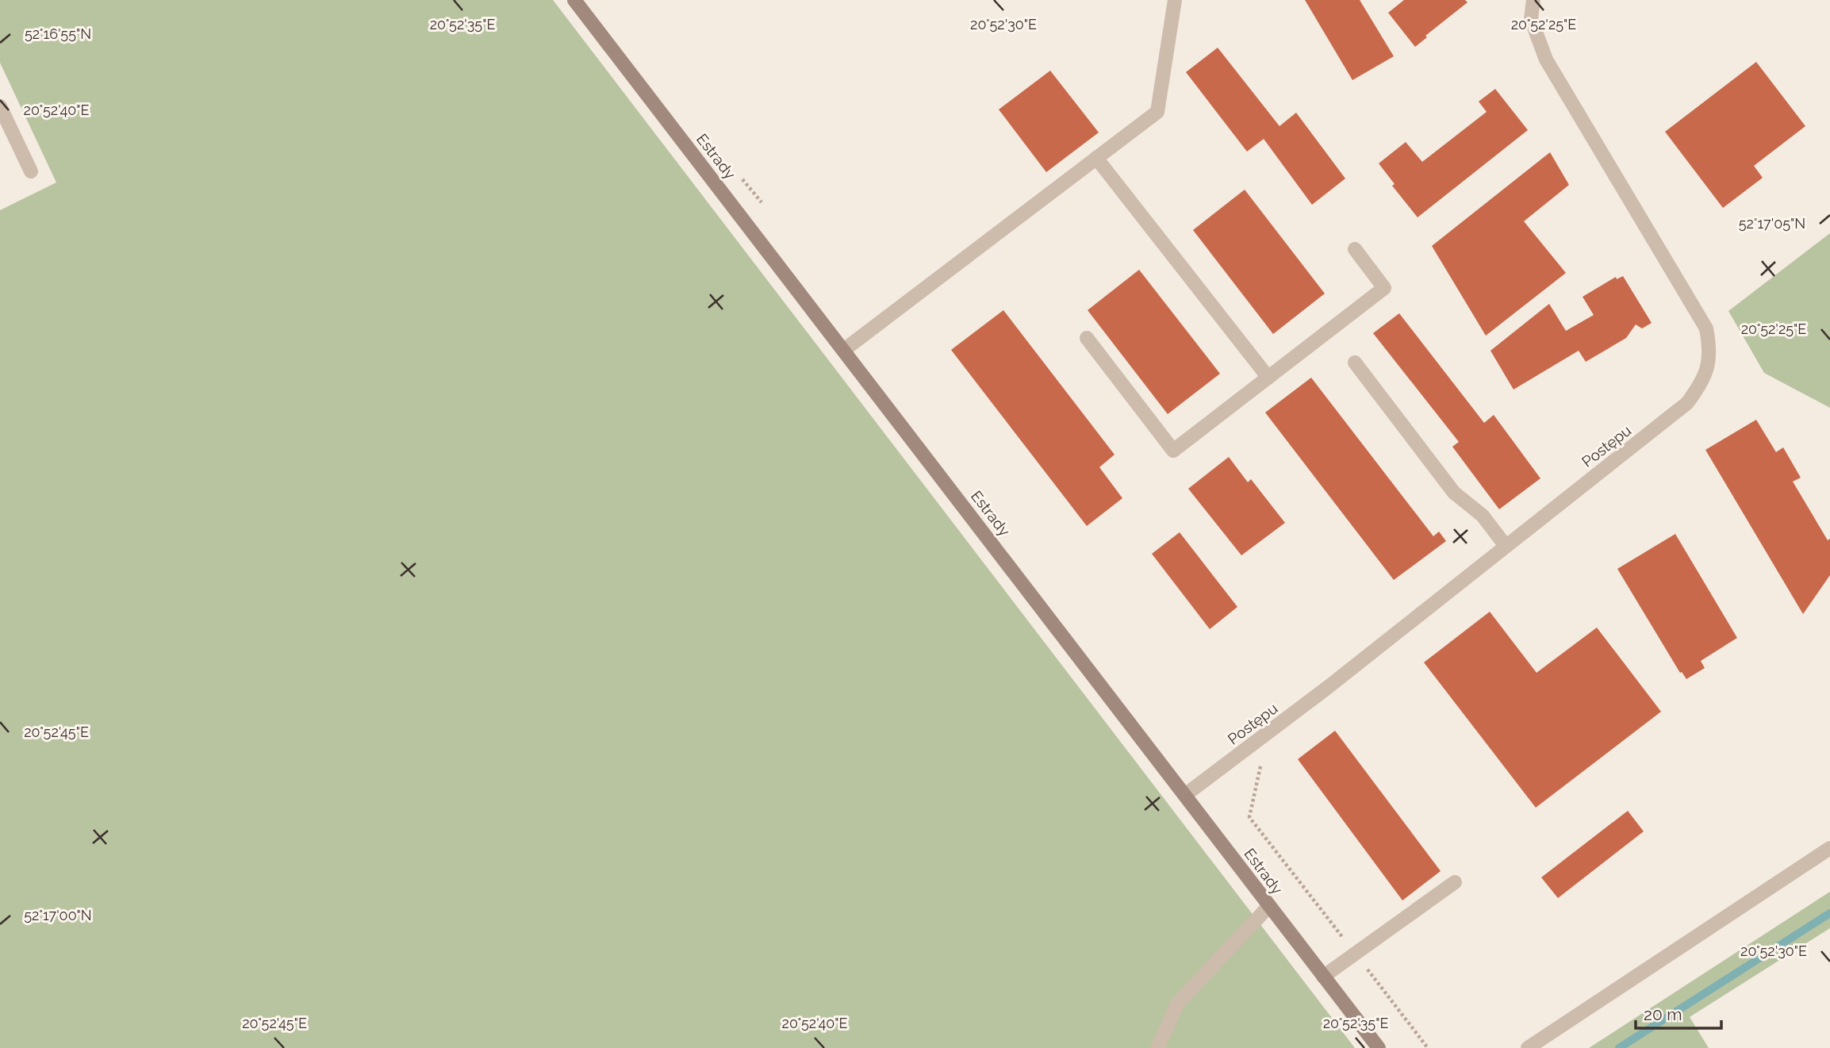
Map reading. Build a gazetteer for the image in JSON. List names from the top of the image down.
{
  "streets": {
    "main road": ["Estrady"],
    "street": ["Postępu"]
  },
  "crossings": [
    ["Estrady", "Postępu"]
  ],
  "scale_bar": "20 m",
  "coordinates": [
    "20°52'35\"E",
    "20°52'30\"E",
    "20°52'25\"E",
    "52°16'55\"N",
    "20°52'40\"E",
    "52°17'05\"N",
    "20°52'45\"E",
    "52°17'00\"N"
  ]
}
